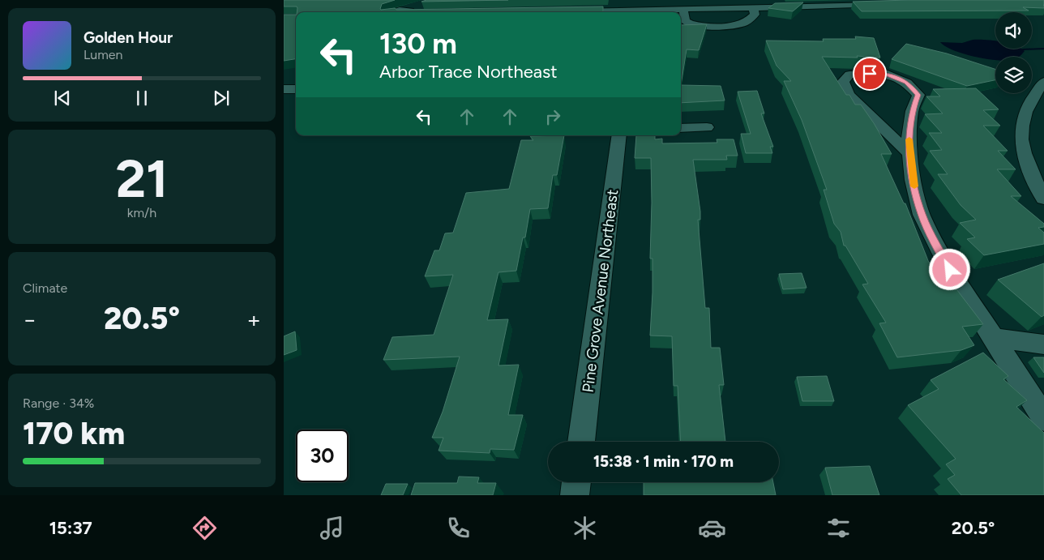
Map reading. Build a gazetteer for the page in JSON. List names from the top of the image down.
{
  "streets": {
    "street": ["Pine Grove Avenue Northeast"]
  },
  "page": {
    "turn": ["130 m", "Arbor Trace Northeast"],
    "song": ["Golden Hour", "Lumen"],
    "tile": [
      ["21", "km/h"],
      "Climate",
      ["Range · 34%", "170 km"]
    ],
    "heat": ["−", "20.5°", "+"],
    "limit": "30",
    "trip": "15:38 · 1 min · 170 m",
    "tabs": ["15:37", "20.5°"]
  }
}
